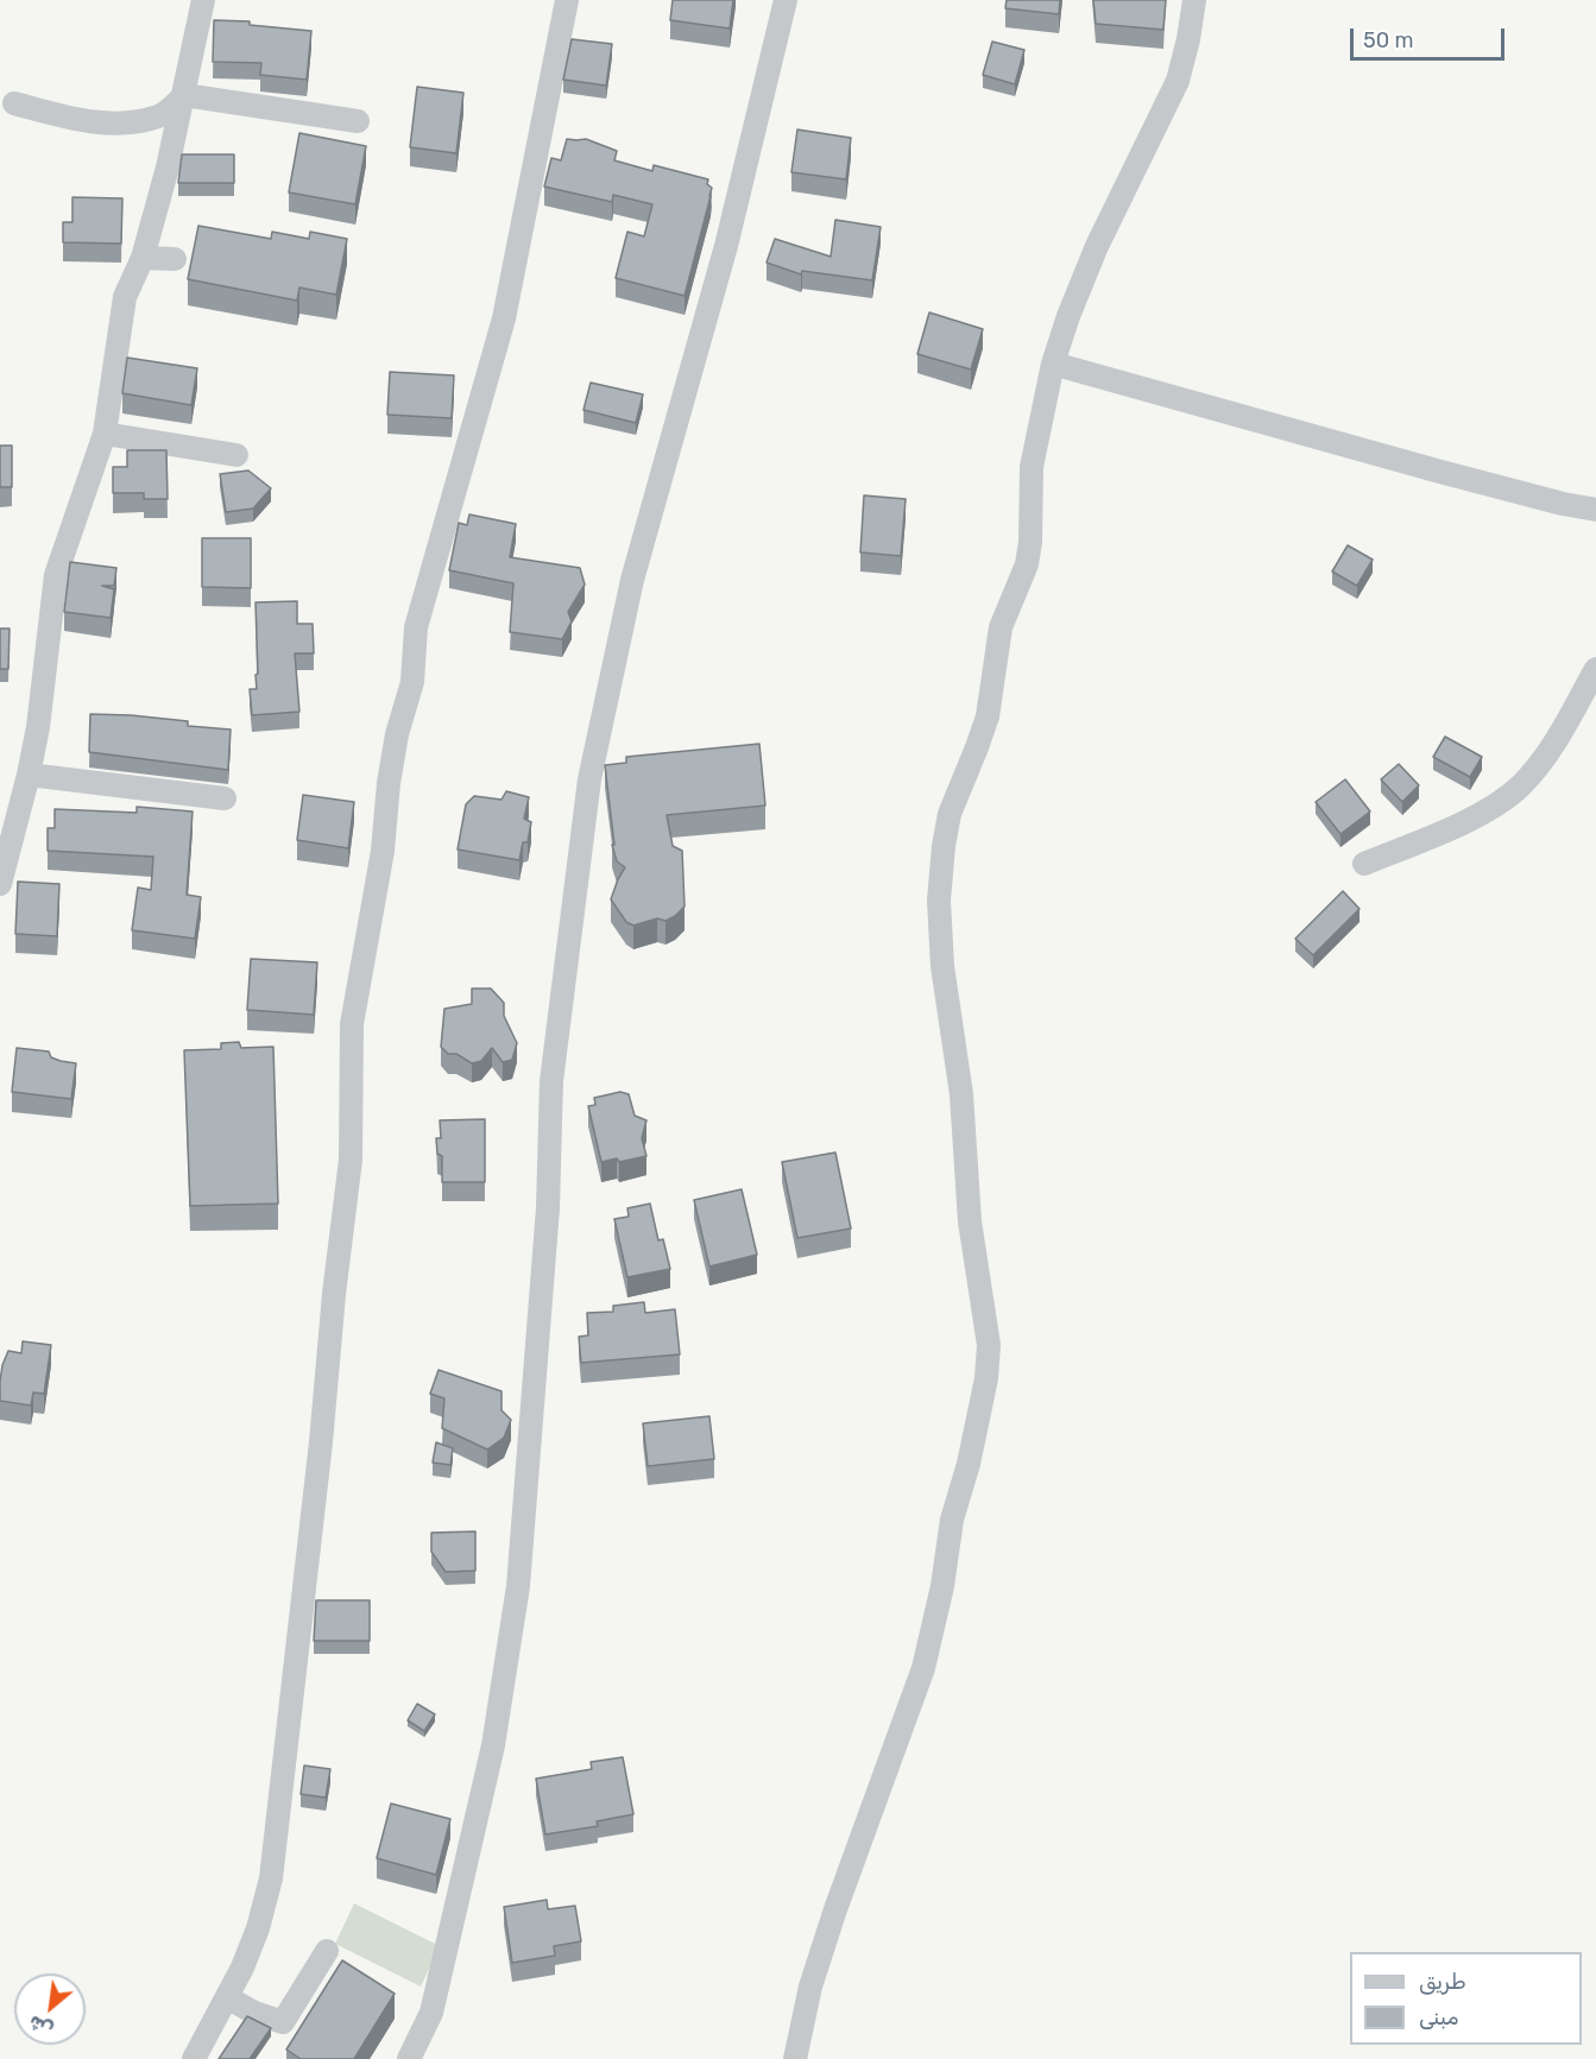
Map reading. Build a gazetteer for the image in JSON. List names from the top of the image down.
{
  "legend": ["طريق", "مبنى"],
  "scale_bar": "50 m",
  "north": "bottom left"
}
